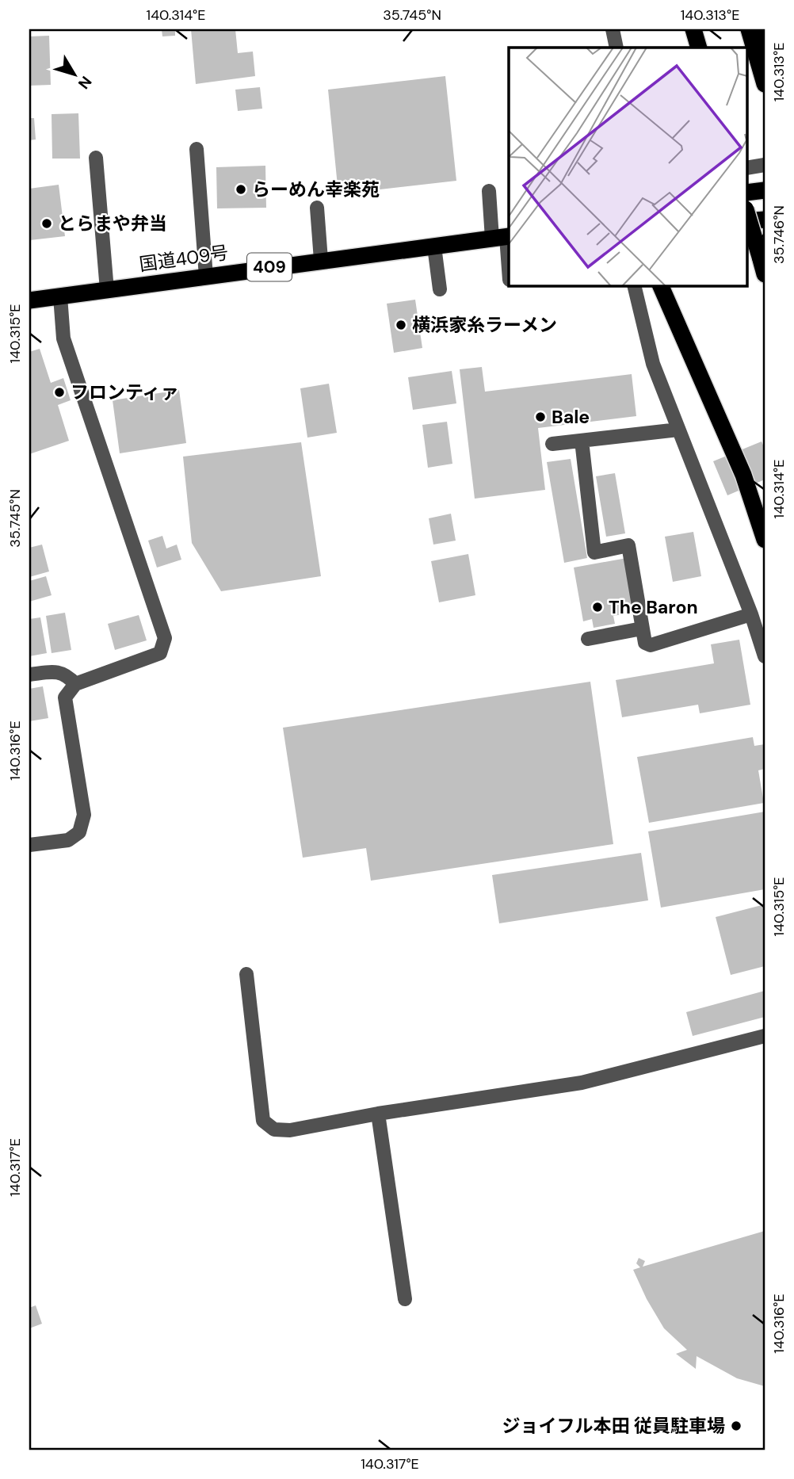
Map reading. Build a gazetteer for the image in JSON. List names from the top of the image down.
{
  "streets": {
    "highway": ["国道409号", "409"]
  },
  "places": [
    "らーめん幸楽苑",
    "とらまや弁当",
    "横浜家糸ラーメン",
    "フロンティァ",
    "Bale",
    "The Baron",
    "ジョイフル本田 従員駐車場"
  ],
  "north": "bottom right",
  "coordinates": [
    "140.314°E",
    "35.745°N",
    "140.313°E",
    "35.746°N",
    "140.315°E",
    "140.316°E",
    "140.317°E"
  ]
}
